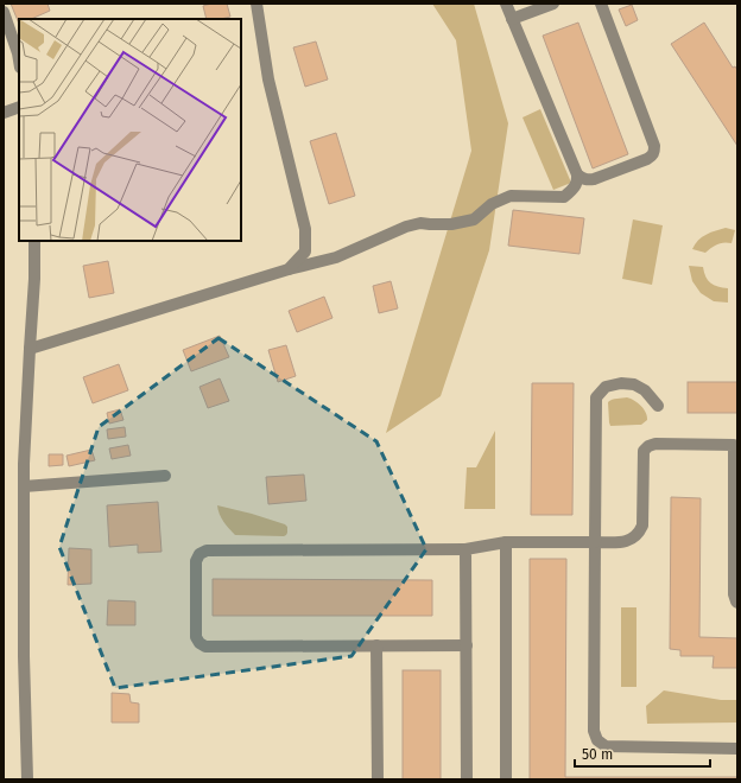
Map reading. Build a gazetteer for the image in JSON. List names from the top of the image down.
{
  "scale_bar": "50 m"
}
